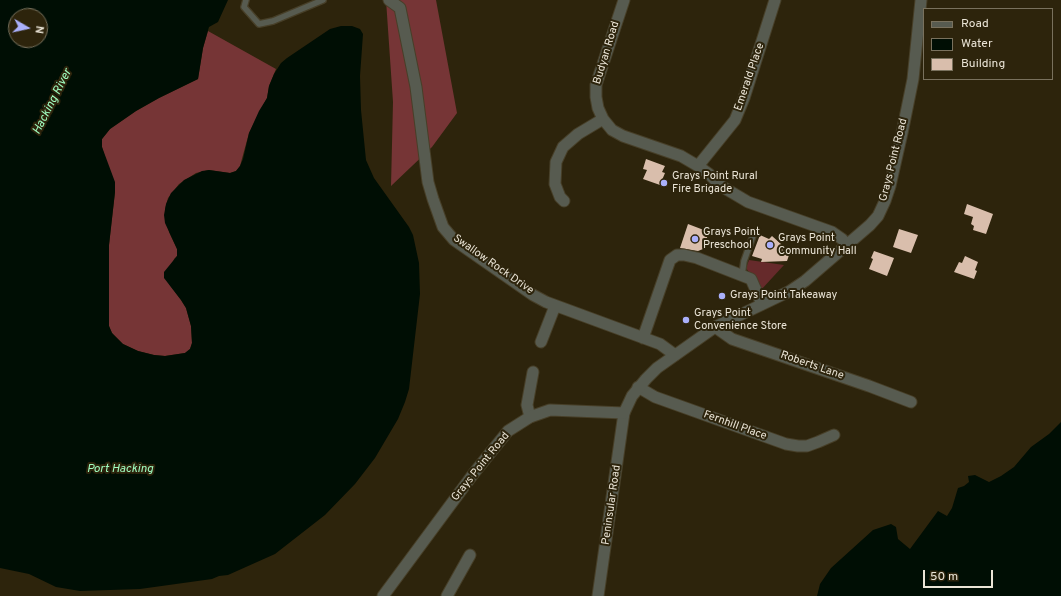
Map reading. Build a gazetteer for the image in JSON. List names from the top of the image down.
{
  "streets": {
    "street": [
      "Budyan Road",
      "Emerald Place",
      "Grays Point Road",
      "Swallow Rock Drive",
      "Roberts Lane",
      "Fernhill Place",
      "Peninsular Road"
    ]
  },
  "crossings": [
    ["Grays Point Road", "Swallow Rock Drive"],
    ["Grays Point Road", "Roberts Lane"],
    ["Grays Point Road", "Fernhill Place"],
    ["Grays Point Road", "Peninsular Road"]
  ],
  "water": ["Hacking River", "Port Hacking"],
  "places": [
    "Grays Point Rural Fire Brigade",
    "Grays Point Preschool",
    "Grays Point Community Hall",
    "Grays Point Takeaway",
    "Grays Point Convenience Store"
  ],
  "legend": ["Road", "Water", "Building"],
  "scale_bar": "50 m",
  "north": "right"
}
